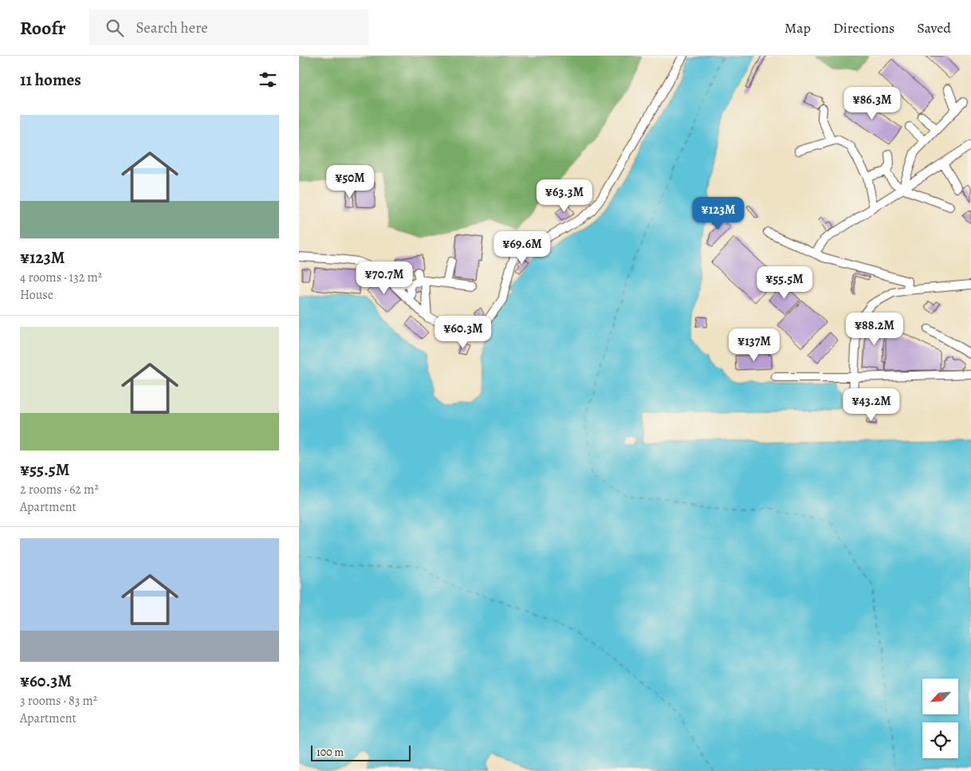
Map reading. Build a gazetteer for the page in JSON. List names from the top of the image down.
{
  "scale_bar": "100 m",
  "north": "bottom left",
  "page": {
    "header": "Roofr",
    "search": "Search here",
    "nav": ["Map", "Directions", "Saved"],
    "heading": "11 homes",
    "price": [
      "¥86.3M",
      "¥50M",
      "¥63.3M",
      "¥123M",
      "¥69.6M",
      "¥70.7M",
      "¥55.5M",
      "¥88.2M",
      "¥60.3M",
      "¥137M",
      "¥43.2M"
    ],
    "list": [
      {
        "name": "¥123M",
        "note": "4 rooms · 132 m² · House"
      },
      {
        "name": "¥55.5M",
        "note": "2 rooms · 62 m² · Apartment"
      },
      {
        "name": "¥60.3M",
        "note": "3 rooms · 83 m² · Apartment"
      }
    ],
    "scale": "100 m"
  }
}
